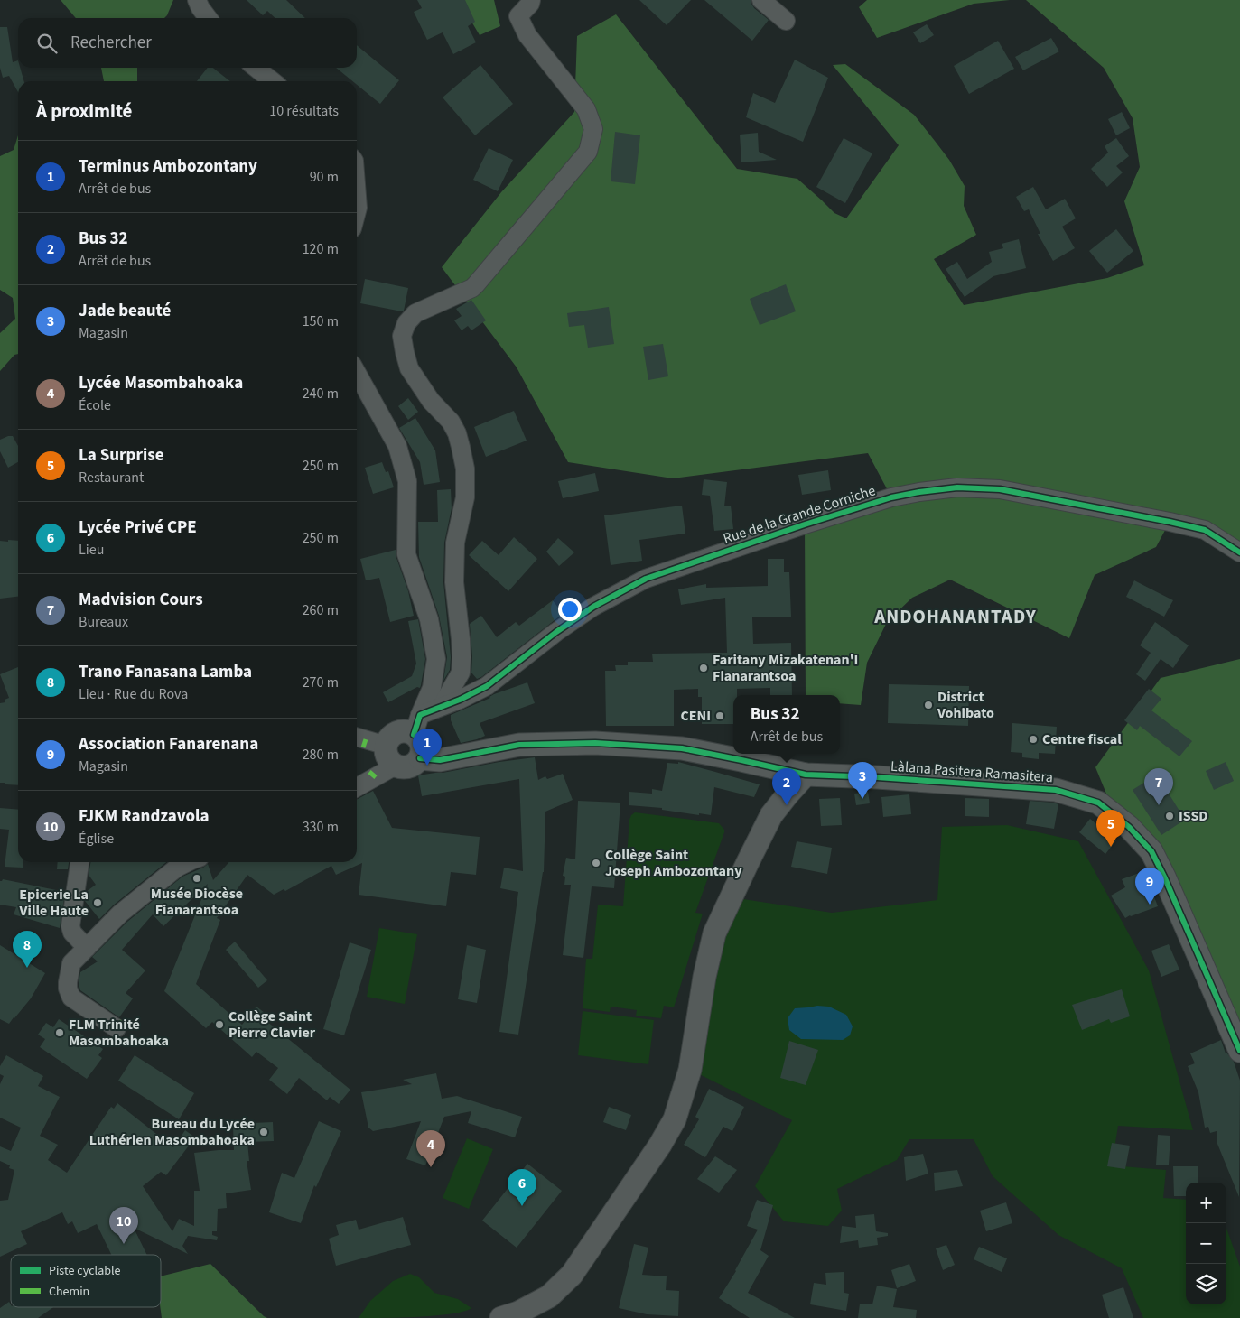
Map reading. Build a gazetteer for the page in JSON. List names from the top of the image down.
{
  "streets": {
    "street": ["Rue de la Grande Corniche", "Làlana Pasitera Ramasitera"]
  },
  "districts": ["ANDOHANANTADY"],
  "places": [
    "Faritany Mizakatenan'I Fianarantsoa",
    "District Vohibato",
    "CENI",
    "Centre fiscal",
    "ISSD",
    "Collège Saint Joseph Ambozontany",
    "Musée Diocèse Fianarantsoa",
    "Epicerie La Ville Haute",
    "Collège Saint Pierre Clavier",
    "FLM Trinité Masombahoaka",
    "Bureau du Lycée Luthérien Masombahoaka"
  ],
  "legend": ["Piste cyclable", "Chemin"],
  "page": {
    "search": "Rechercher",
    "heading": ["À proximité", "10 résultats"],
    "list": [
      {
        "mark": "1",
        "name": "Terminus Ambozontany",
        "note": "Arrêt de bus",
        "value": "90 m"
      },
      {
        "mark": "2",
        "name": "Bus 32",
        "note": "Arrêt de bus",
        "value": "120 m"
      },
      {
        "mark": "3",
        "name": "Jade beauté",
        "note": "Magasin",
        "value": "150 m"
      },
      {
        "mark": "4",
        "name": "Lycée Masombahoaka",
        "note": "École",
        "value": "240 m"
      },
      {
        "mark": "5",
        "name": "La Surprise",
        "note": "Restaurant",
        "value": "250 m"
      },
      {
        "mark": "6",
        "name": "Lycée Privé CPE",
        "note": "Lieu",
        "value": "250 m"
      },
      {
        "mark": "7",
        "name": "Madvision Cours",
        "note": "Bureaux",
        "value": "260 m"
      },
      {
        "mark": "8",
        "name": "Trano Fanasana Lamba",
        "note": "Lieu · Rue du Rova",
        "value": "270 m"
      },
      {
        "mark": "9",
        "name": "Association Fanarenana",
        "note": "Magasin",
        "value": "280 m"
      },
      {
        "mark": "10",
        "name": "FJKM Randzavola",
        "note": "Église",
        "value": "330 m"
      }
    ],
    "popup": ["Bus 32", "Arrêt de bus"],
    "pins": [
      "1",
      "3",
      "2",
      "7",
      "5",
      "9",
      "8",
      "4",
      "6",
      "10"
    ],
    "map_buttons": ["+", "−"]
  }
}
